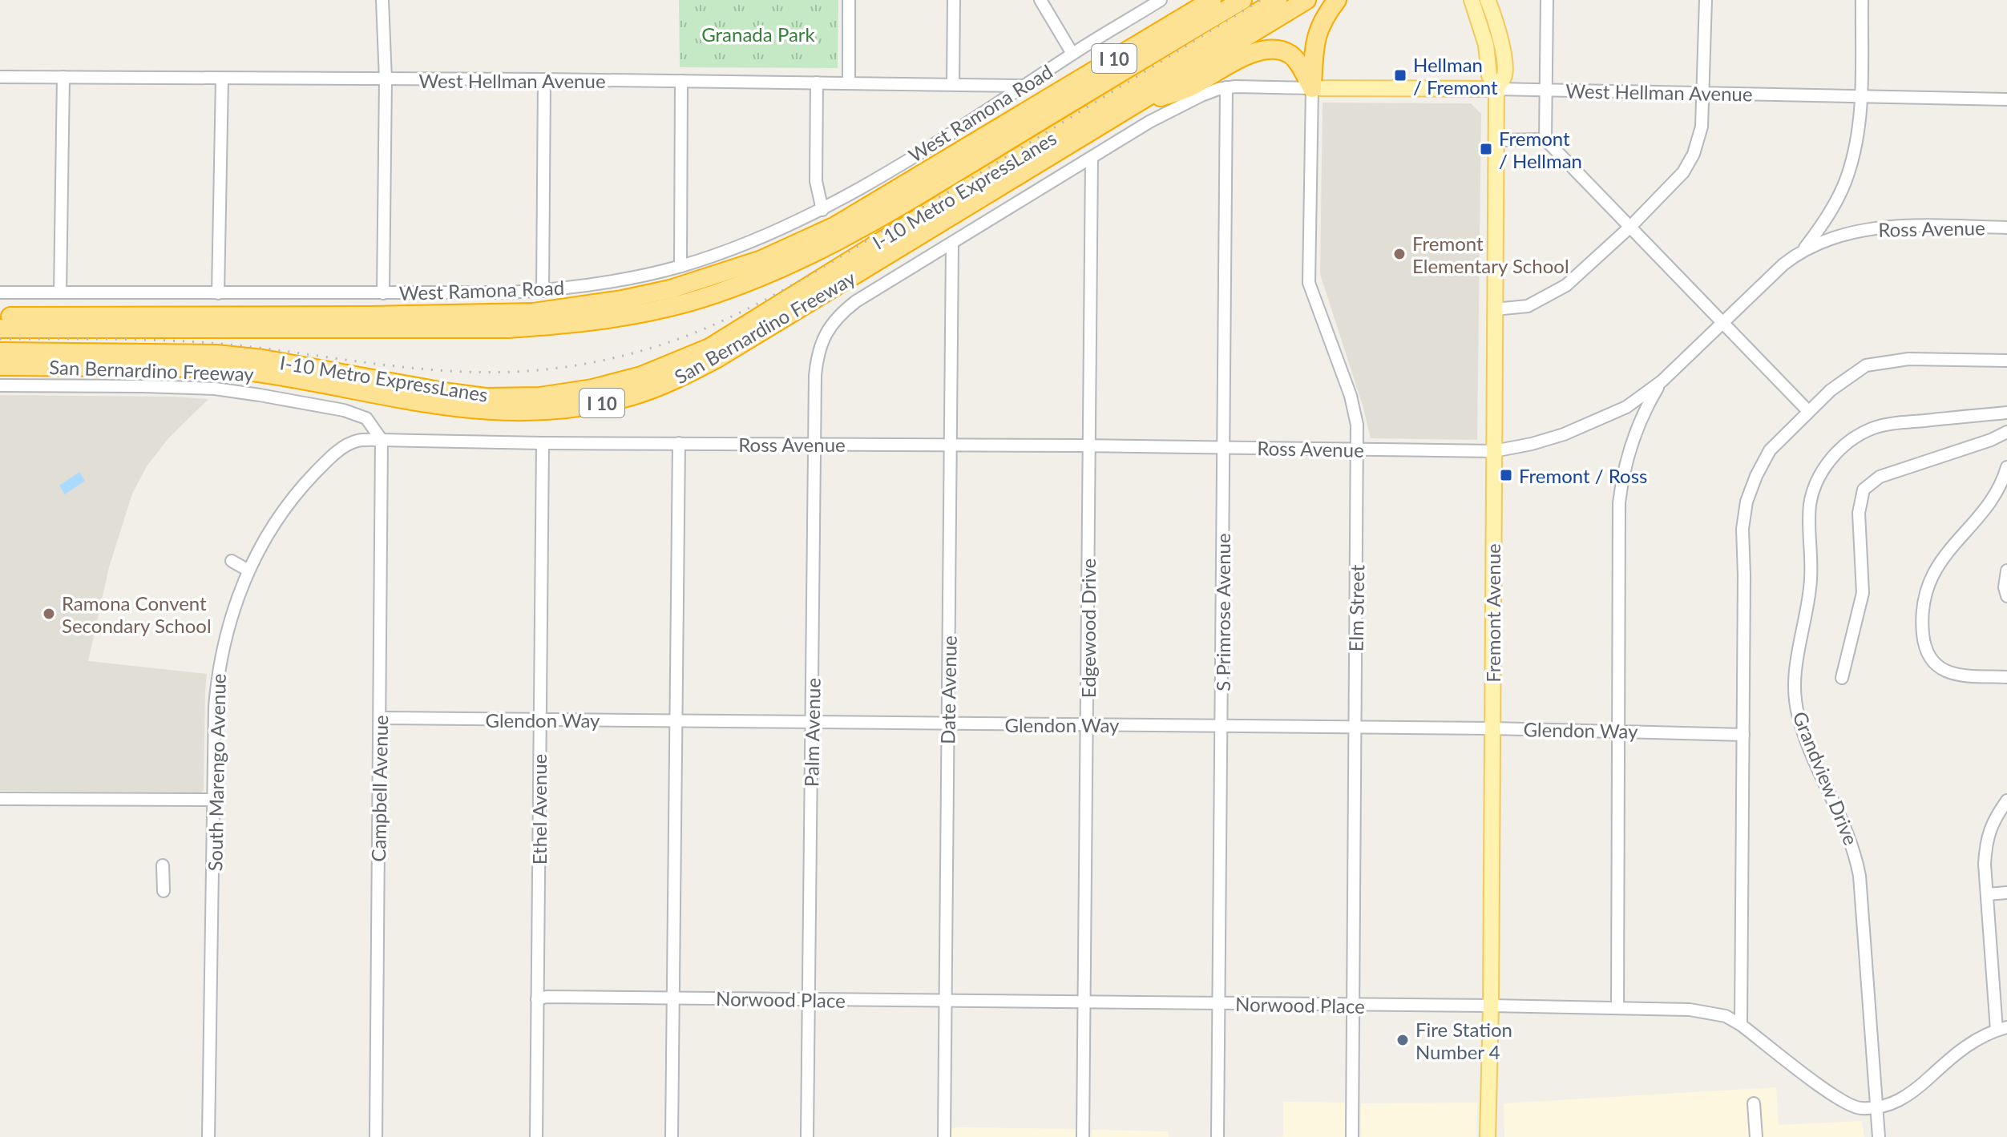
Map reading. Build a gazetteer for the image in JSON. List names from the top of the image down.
{
  "streets": {
    "highway": ["I 10", "I-10 Metro ExpressLanes", "San Bernardino Freeway"],
    "main road": ["West Hellman Avenue", "Fremont Avenue"],
    "street": [
      "West Ramona Road",
      "Ross Avenue",
      "Elm Street",
      "S Primrose Avenue",
      "Edgewood Drive",
      "Date Avenue",
      "Glendon Way",
      "Palm Avenue",
      "South Marengo Avenue",
      "Grandview Drive",
      "Campbell Avenue",
      "Ethel Avenue",
      "Norwood Place"
    ]
  },
  "crossings": [
    ["West Hellman Avenue", "West Ramona Road"],
    ["West Hellman Avenue", "Elm Street"],
    ["West Hellman Avenue", "Fremont Avenue"],
    ["Ross Avenue", "Elm Street"],
    ["Ross Avenue", "S Primrose Avenue"],
    ["Ross Avenue", "Fremont Avenue"],
    ["Ross Avenue", "Edgewood Drive"],
    ["Ross Avenue", "Date Avenue"],
    ["Ross Avenue", "Palm Avenue"],
    ["Ross Avenue", "South Marengo Avenue"],
    ["Ross Avenue", "Campbell Avenue"],
    ["Ross Avenue", "Ethel Avenue"],
    ["Elm Street", "Glendon Way"],
    ["Elm Street", "Norwood Place"],
    ["S Primrose Avenue", "Glendon Way"],
    ["S Primrose Avenue", "Norwood Place"],
    ["Fremont Avenue", "Glendon Way"],
    ["Fremont Avenue", "Norwood Place"],
    ["Edgewood Drive", "Glendon Way"],
    ["Edgewood Drive", "Norwood Place"],
    ["Date Avenue", "Glendon Way"],
    ["Date Avenue", "Palm Avenue"],
    ["Date Avenue", "Norwood Place"],
    ["Glendon Way", "Palm Avenue"],
    ["Glendon Way", "Campbell Avenue"],
    ["Glendon Way", "Ethel Avenue"],
    ["Palm Avenue", "Norwood Place"],
    ["South Marengo Avenue", "Campbell Avenue"],
    ["Grandview Drive", "Norwood Place"],
    ["Ethel Avenue", "Norwood Place"]
  ],
  "parks": ["Granada Park"],
  "places": {
    "transit": ["Hellman / Fremont", "Fremont / Hellman", "Fremont / Ross"],
    "other": ["Fremont Elementary School", "Ramona Convent Secondary School", "Fire Station Number 4"]
  }
}
